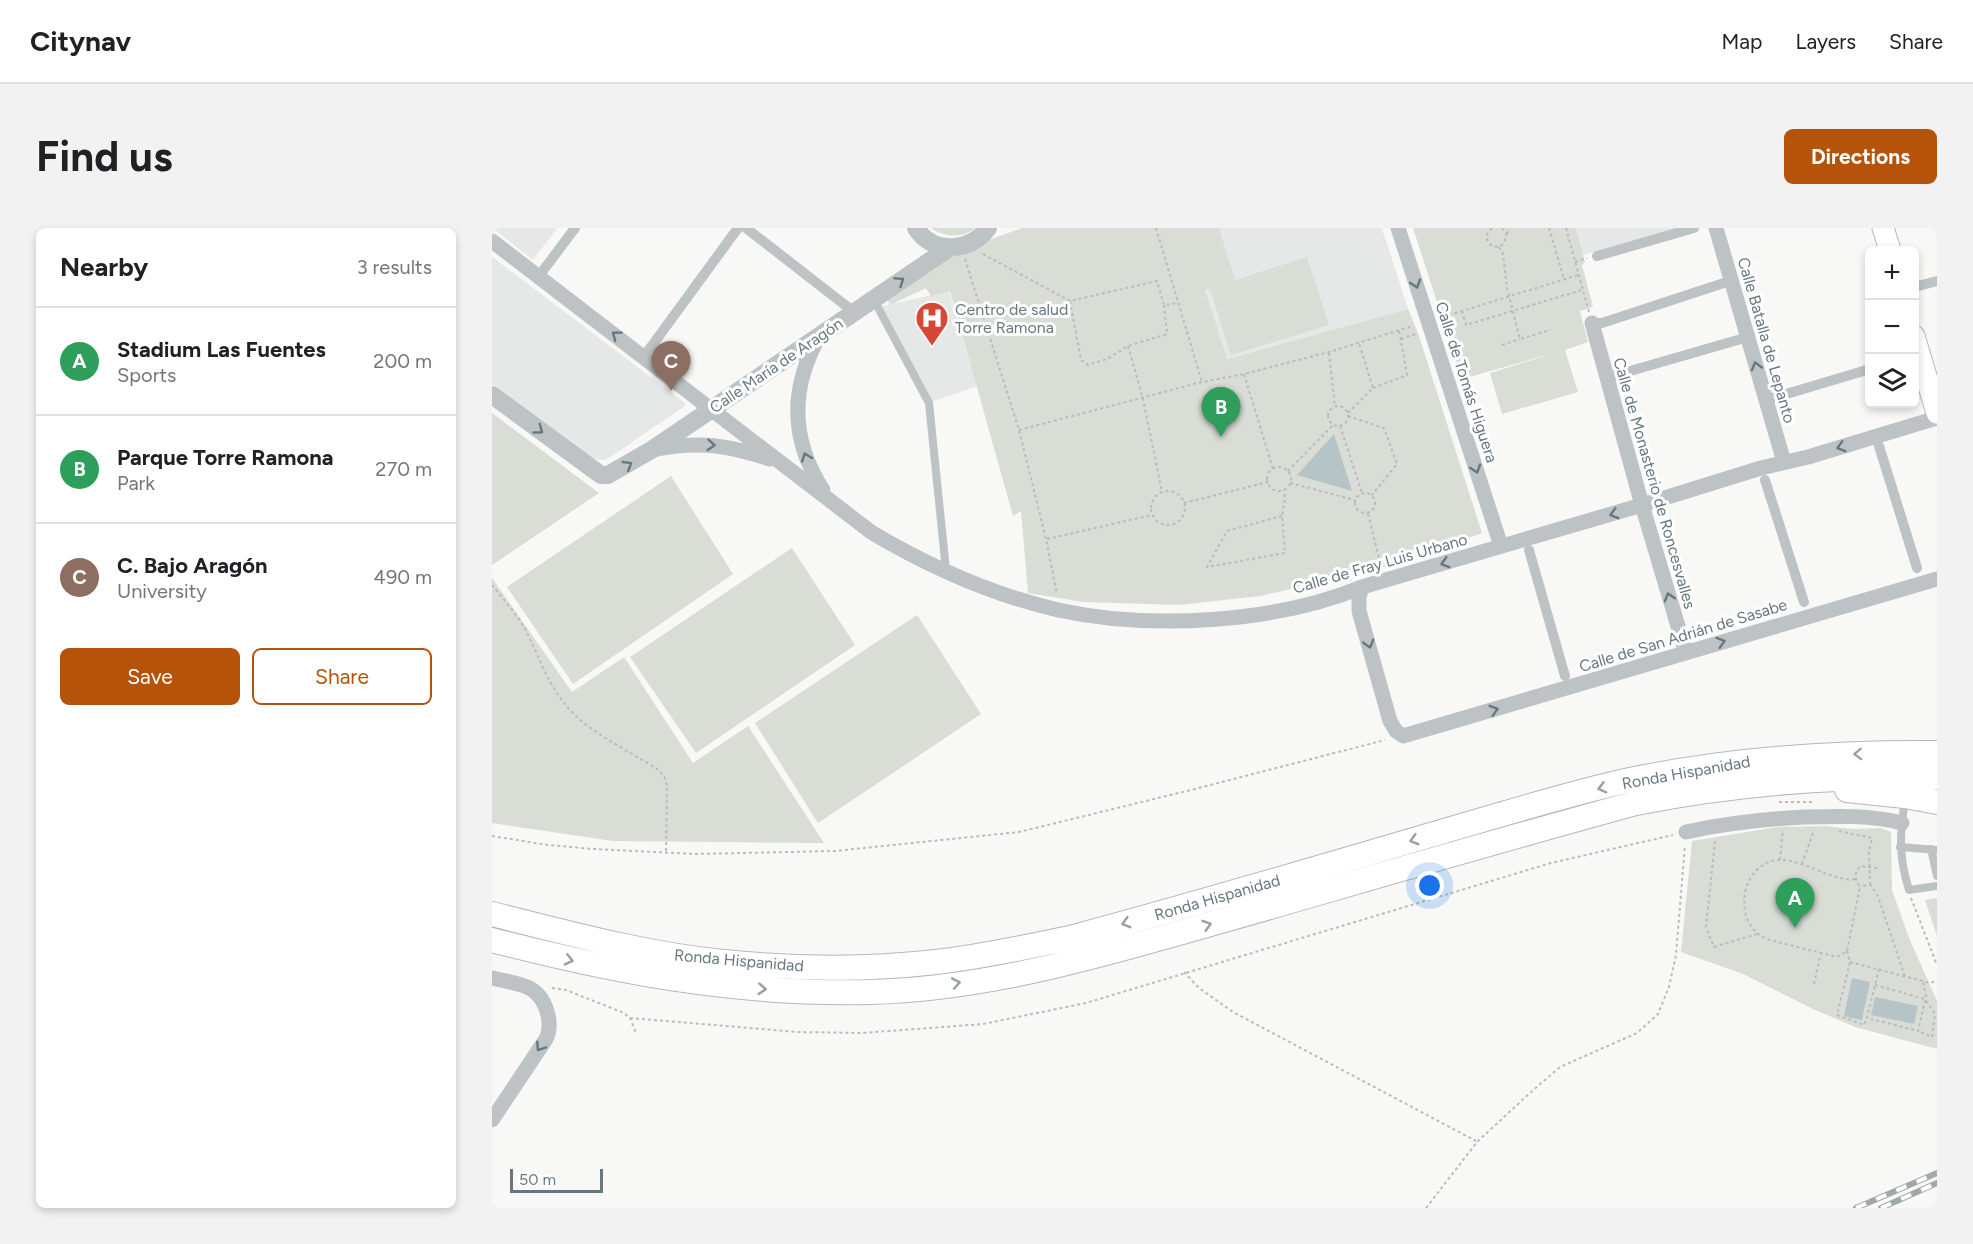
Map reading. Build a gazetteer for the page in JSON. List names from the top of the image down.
{
  "streets": {
    "highway": ["Ronda Hispanidad"],
    "street": [
      "Calle Batalla de Lepanto",
      "Calle María de Aragón",
      "Calle de Tomás Higuera",
      "Calle de Monasterio de Roncesvalles",
      "Calle de Fray Luis Urbano",
      "Calle de San Adrián de Sasabe"
    ]
  },
  "crossings": [
    ["Calle Batalla de Lepanto", "Calle de Fray Luis Urbano"],
    ["Calle María de Aragón", "Calle de Fray Luis Urbano"],
    ["Calle de Tomás Higuera", "Calle de Fray Luis Urbano"],
    ["Calle de Monasterio de Roncesvalles", "Calle de Fray Luis Urbano"],
    ["Calle de Monasterio de Roncesvalles", "Calle de San Adrián de Sasabe"]
  ],
  "one_way": ["Calle María de Aragón", "Calle de Tomás Higuera", "Calle de San Adrián de Sasabe"],
  "places": {
    "hospital": ["Centro de salud Torre Ramona"]
  },
  "scale_bar": "50 m",
  "page": {
    "header": "Citynav",
    "nav": ["Map", "Layers", "Share"],
    "buttons": [
      "Directions",
      ["Save", "Share"]
    ],
    "title": "Find us",
    "heading": ["Nearby", "3 results"],
    "map_buttons": ["+", "−"],
    "list": [
      {
        "mark": "A",
        "name": "Stadium Las Fuentes",
        "note": "Sports",
        "value": "200 m"
      },
      {
        "mark": "B",
        "name": "Parque Torre Ramona",
        "note": "Park",
        "value": "270 m"
      },
      {
        "mark": "C",
        "name": "C. Bajo Aragón",
        "note": "University",
        "value": "490 m"
      }
    ],
    "pins": ["C", "B", "A"],
    "scale": "50 m"
  }
}
